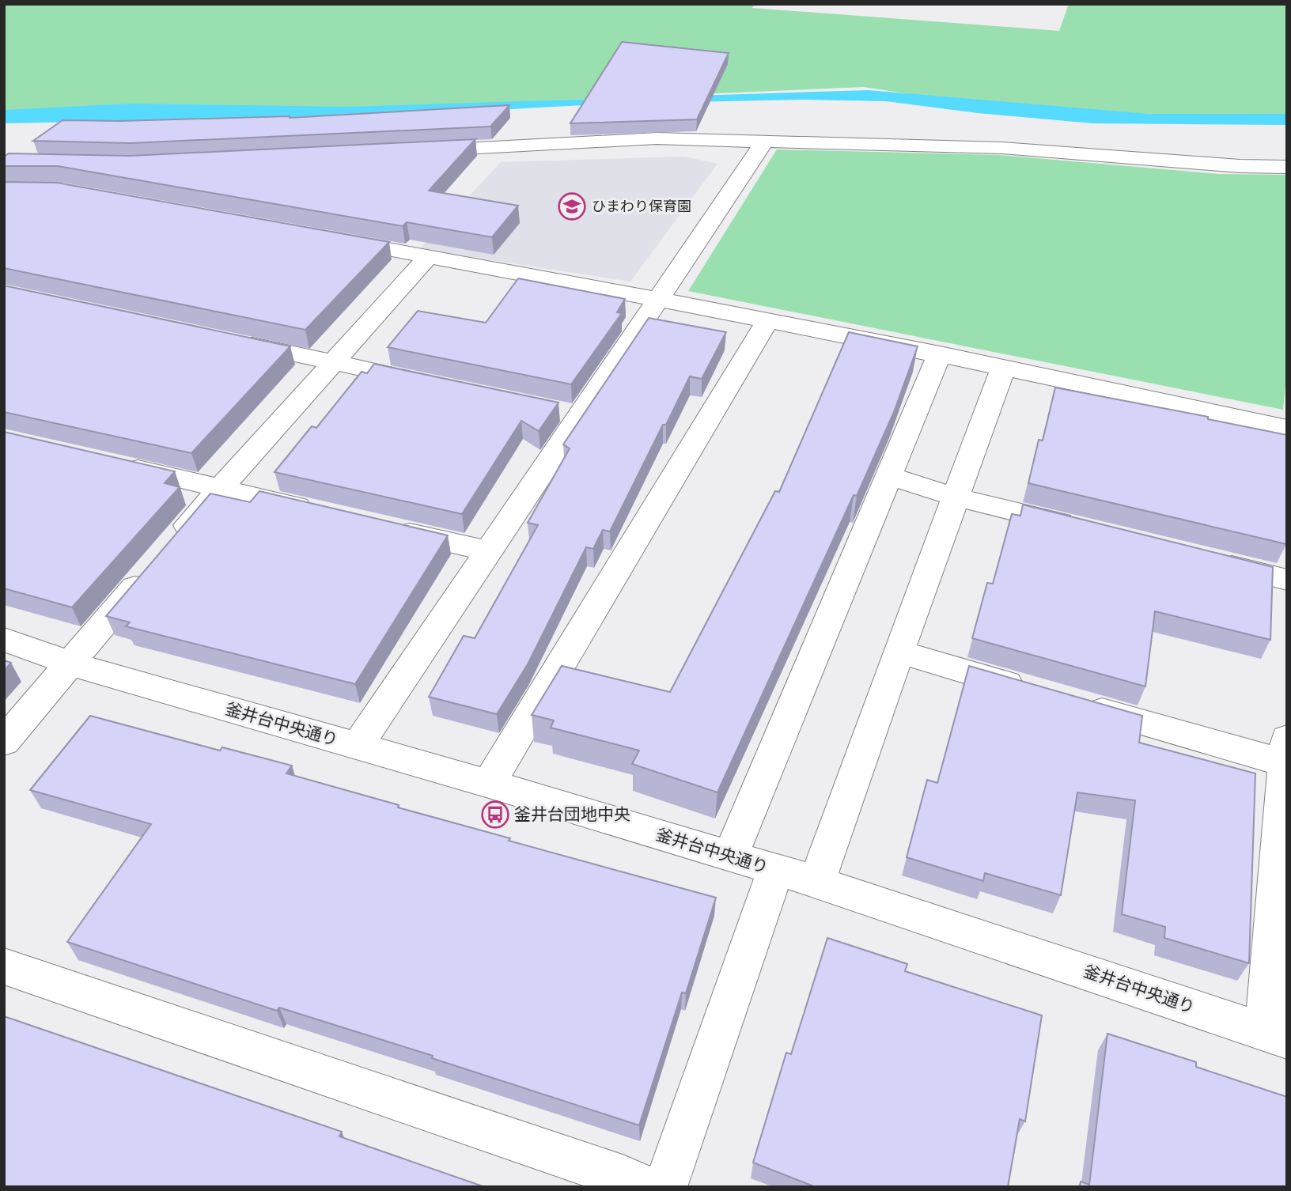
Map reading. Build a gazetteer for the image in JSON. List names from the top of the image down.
{
  "streets": {
    "street": ["釜井台中央通り"]
  },
  "places": {
    "school or university": ["ひまわり保育園"],
    "bus stop": ["釜井台団地中央"]
  }
}
